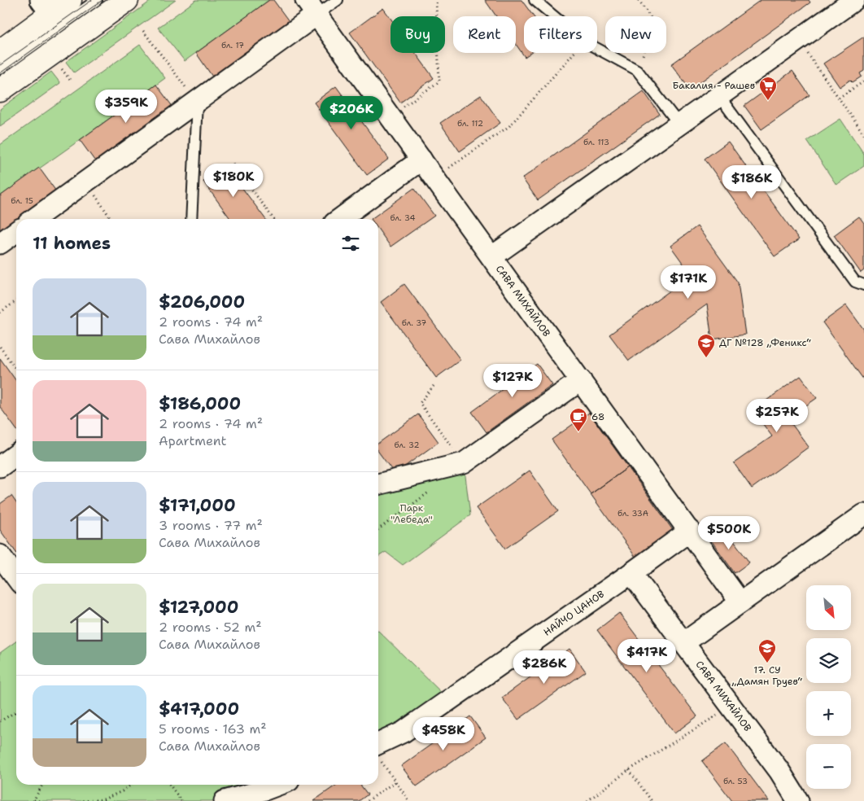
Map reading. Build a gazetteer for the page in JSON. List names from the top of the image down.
{
  "streets": {
    "street": ["САВА МИХАЙЛОВ", "НАЙЧО ЦАНОВ"]
  },
  "crossings": [
    ["САВА МИХАЙЛОВ", "НАЙЧО ЦАНОВ"]
  ],
  "parks": ["Парк \"Лебеда\""],
  "places": {
    "supermarket": ["Бакалия - Рашев"],
    "school or university": ["ДГ №128 „Феникс“", "17. СУ „Дамян Груев“"],
    "cafe": ["68"]
  },
  "house_numbers": [
    "бл. 17",
    "бл. 112",
    "бл. 113",
    "бл. 15",
    "бл. 34",
    "бл. 37",
    "бл. 32",
    "бл. 33А",
    "бл. 53"
  ],
  "north": "bottom right",
  "page": {
    "chip": [
      "Buy",
      "Rent",
      "Filters",
      "New"
    ],
    "price": [
      "$359K",
      "$206K",
      "$180K",
      "$186K",
      "$171K",
      "$127K",
      "$257K",
      "$500K",
      "$417K",
      "$286K",
      "$458K"
    ],
    "heading": "11 homes",
    "list": [
      {
        "name": "$206,000",
        "note": "2 rooms · 74 m² · Сава Михайлов"
      },
      {
        "name": "$186,000",
        "note": "2 rooms · 74 m² · Apartment"
      },
      {
        "name": "$171,000",
        "note": "3 rooms · 77 m² · Сава Михайлов"
      },
      {
        "name": "$127,000",
        "note": "2 rooms · 52 m² · Сава Михайлов"
      },
      {
        "name": "$417,000",
        "note": "5 rooms · 163 m² · Сава Михайлов"
      }
    ],
    "map_buttons": ["+", "−"]
  }
}
